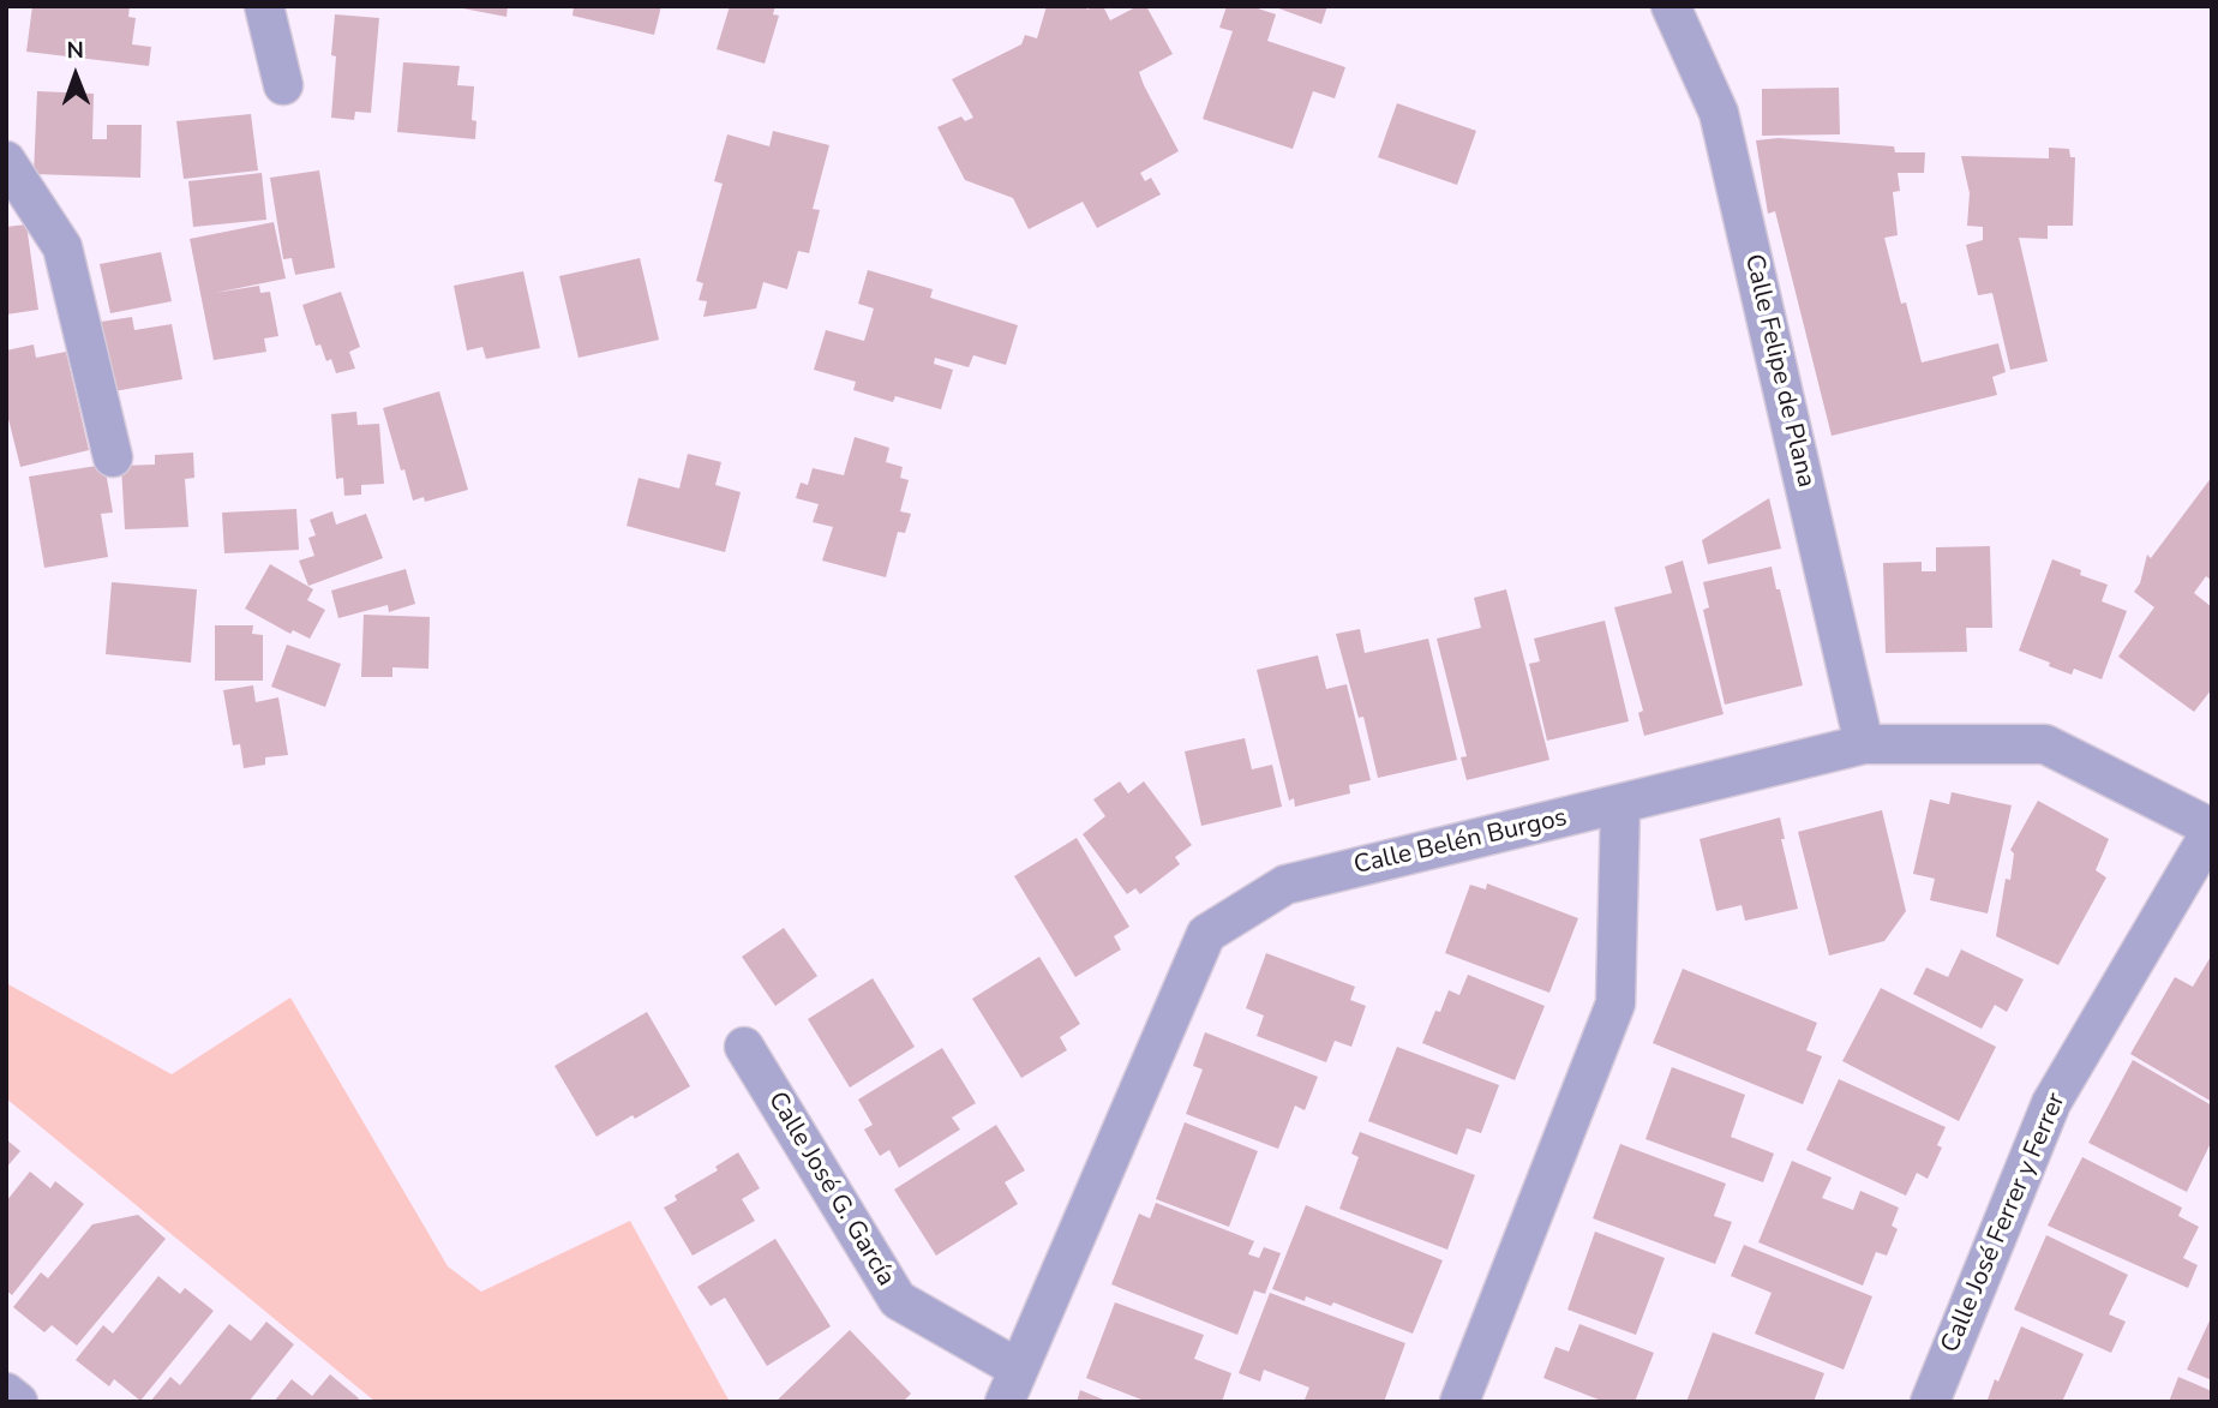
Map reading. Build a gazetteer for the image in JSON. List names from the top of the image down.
{
  "streets": {
    "street": [
      "Calle Felipe de Plana",
      "Calle Belén Burgos",
      "Calle José G. García",
      "Calle José Ferrer y Ferrer"
    ]
  },
  "crossings": [
    ["Calle Felipe de Plana", "Calle Belén Burgos"],
    ["Calle Belén Burgos", "Calle José G. García"],
    ["Calle Belén Burgos", "Calle José Ferrer y Ferrer"]
  ],
  "north": "top"
}
